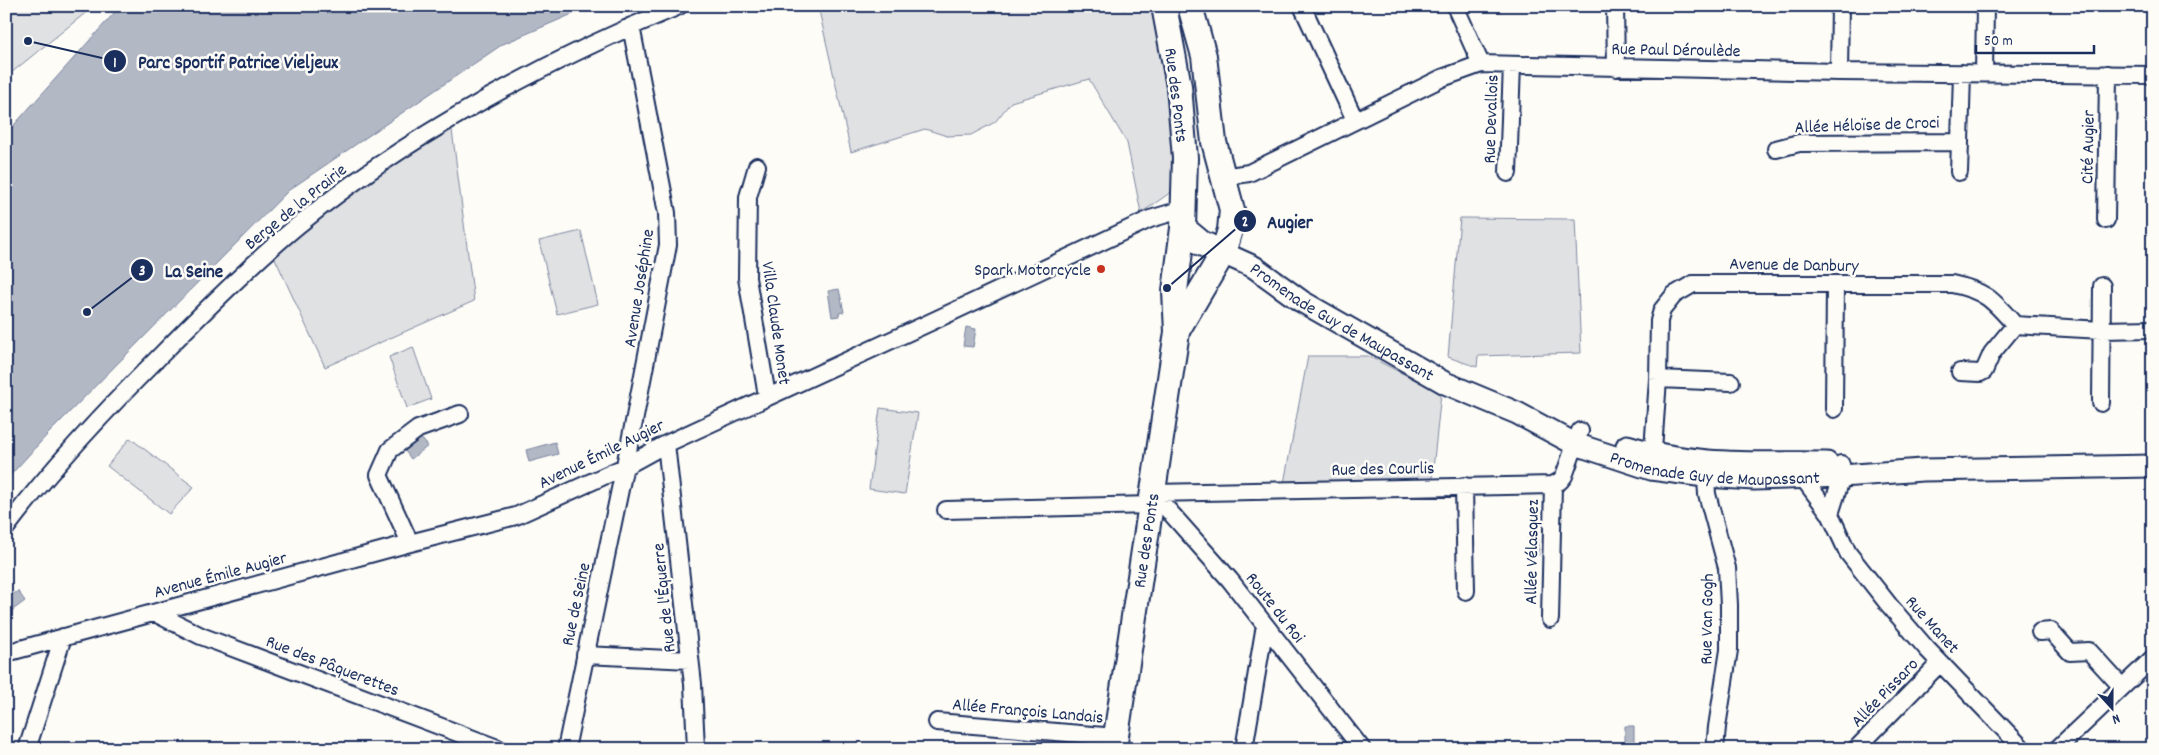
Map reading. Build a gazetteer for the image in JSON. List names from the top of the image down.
{
  "streets": {
    "main road": ["Rue des Ponts"],
    "street": [
      "Rue Paul Déroulède",
      "Rue Devallois",
      "Allée Héloïse de Croci",
      "Cité Augier",
      "Berge de la Prairie",
      "Avenue de Danbury",
      "Avenue Joséphine",
      "Promenade Guy de Maupassant",
      "Villa Claude Monet",
      "Avenue Émile Augier",
      "Rue des Courlis",
      "Allée Vélasquez",
      "Rue de l'Équerre",
      "Rue de Seine",
      "Route du Roi",
      "Rue Van Gogh",
      "Rue Manet",
      "Rue des Pâquerettes",
      "Allée Pissaro",
      "Allée François Landais"
    ]
  },
  "crossings": [
    ["Rue Paul Déroulède", "Rue des Ponts"],
    ["Rue Paul Déroulède", "Rue Devallois"],
    ["Rue Paul Déroulède", "Allée Héloïse de Croci"],
    ["Rue Paul Déroulède", "Cité Augier"],
    ["Rue des Ponts", "Promenade Guy de Maupassant"],
    ["Rue des Ponts", "Avenue Émile Augier"],
    ["Rue des Ponts", "Rue des Courlis"],
    ["Rue des Ponts", "Route du Roi"],
    ["Rue des Ponts", "Allée François Landais"],
    ["Berge de la Prairie", "Avenue Joséphine"],
    ["Avenue de Danbury", "Promenade Guy de Maupassant"],
    ["Avenue Joséphine", "Avenue Émile Augier"],
    ["Avenue Joséphine", "Rue de Seine"],
    ["Promenade Guy de Maupassant", "Rue Van Gogh"],
    ["Promenade Guy de Maupassant", "Rue Manet"],
    ["Villa Claude Monet", "Avenue Émile Augier"],
    ["Avenue Émile Augier", "Rue de l'Équerre"],
    ["Avenue Émile Augier", "Rue de Seine"],
    ["Avenue Émile Augier", "Rue des Pâquerettes"],
    ["Rue des Courlis", "Allée Vélasquez"],
    ["Rue des Courlis", "Route du Roi"],
    ["Rue Manet", "Allée Pissaro"]
  ],
  "places": [
    "Parc Sportif Patrice Vieljeux",
    "Spark Motorcycle",
    "Augier",
    "La Seine"
  ],
  "scale_bar": "50 m",
  "north": "bottom"
}
